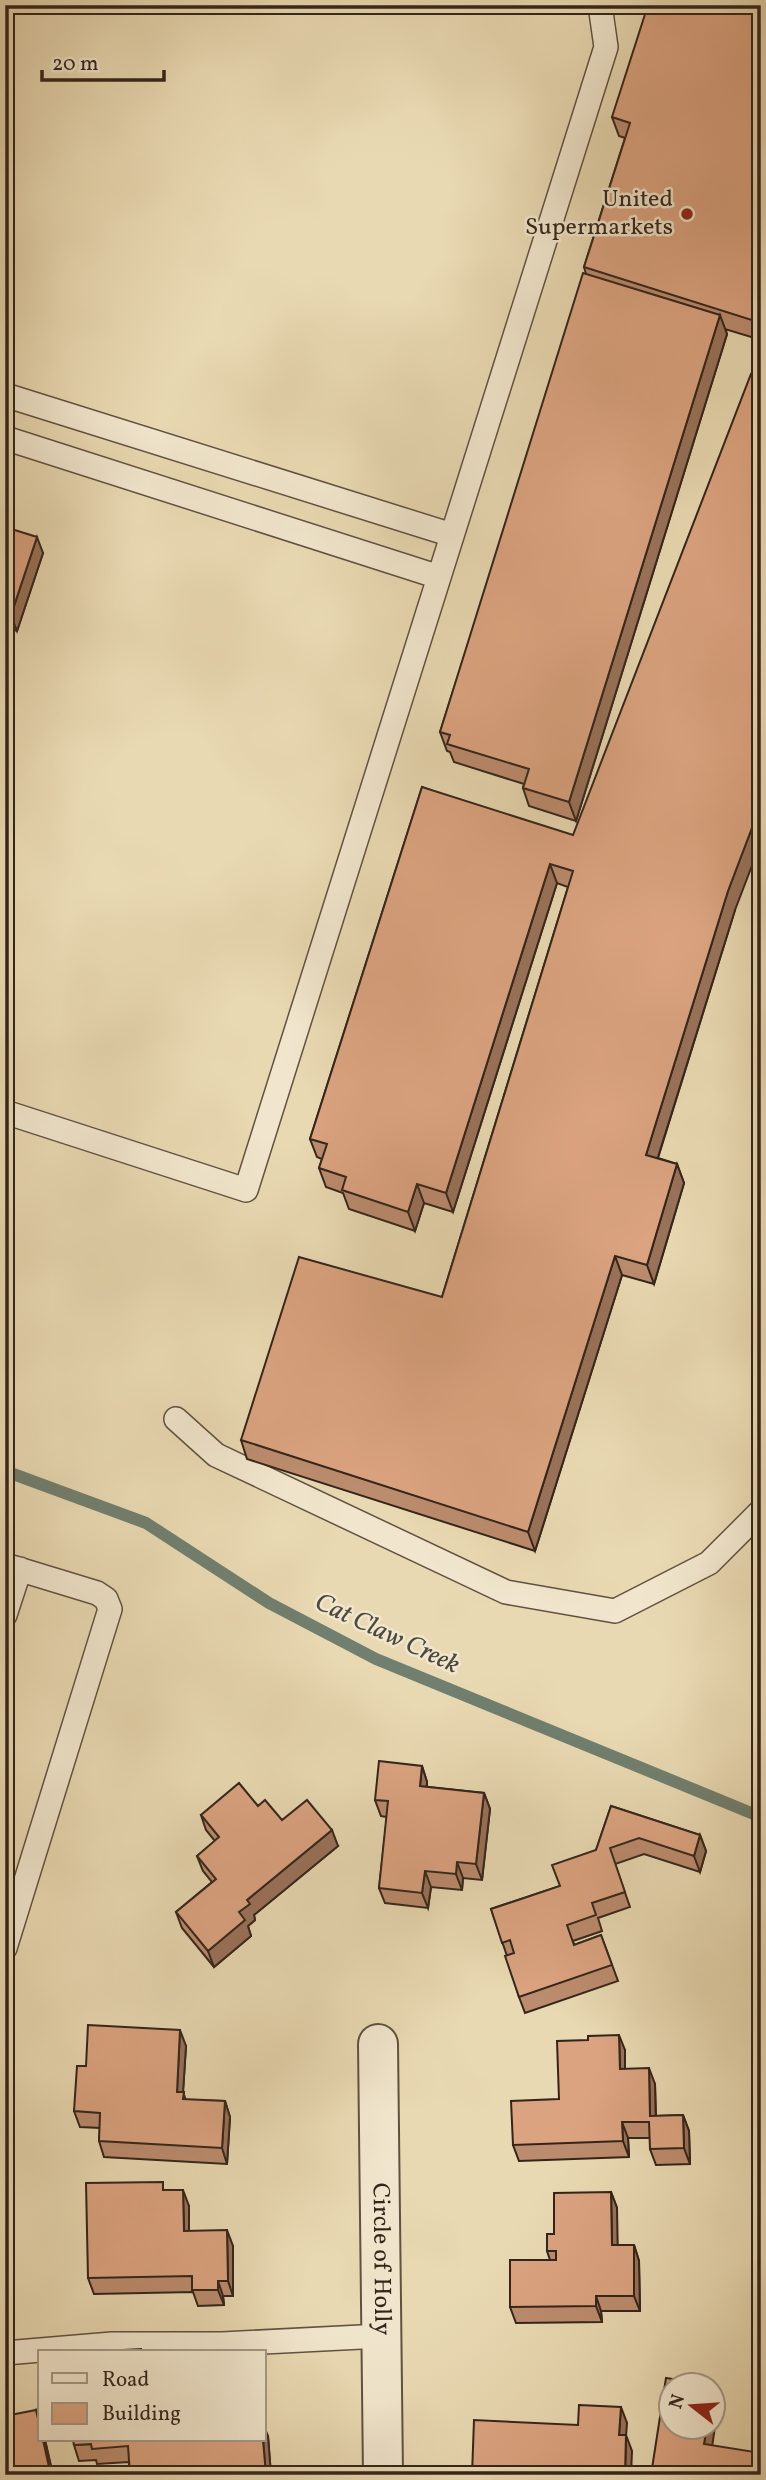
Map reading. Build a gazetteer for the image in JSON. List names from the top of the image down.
{
  "streets": {
    "street": ["Circle of Holly"]
  },
  "water": ["Cat Claw Creek"],
  "places": ["United Supermarkets"],
  "legend": ["Road", "Building"],
  "scale_bar": "20 m",
  "north": "left"
}
